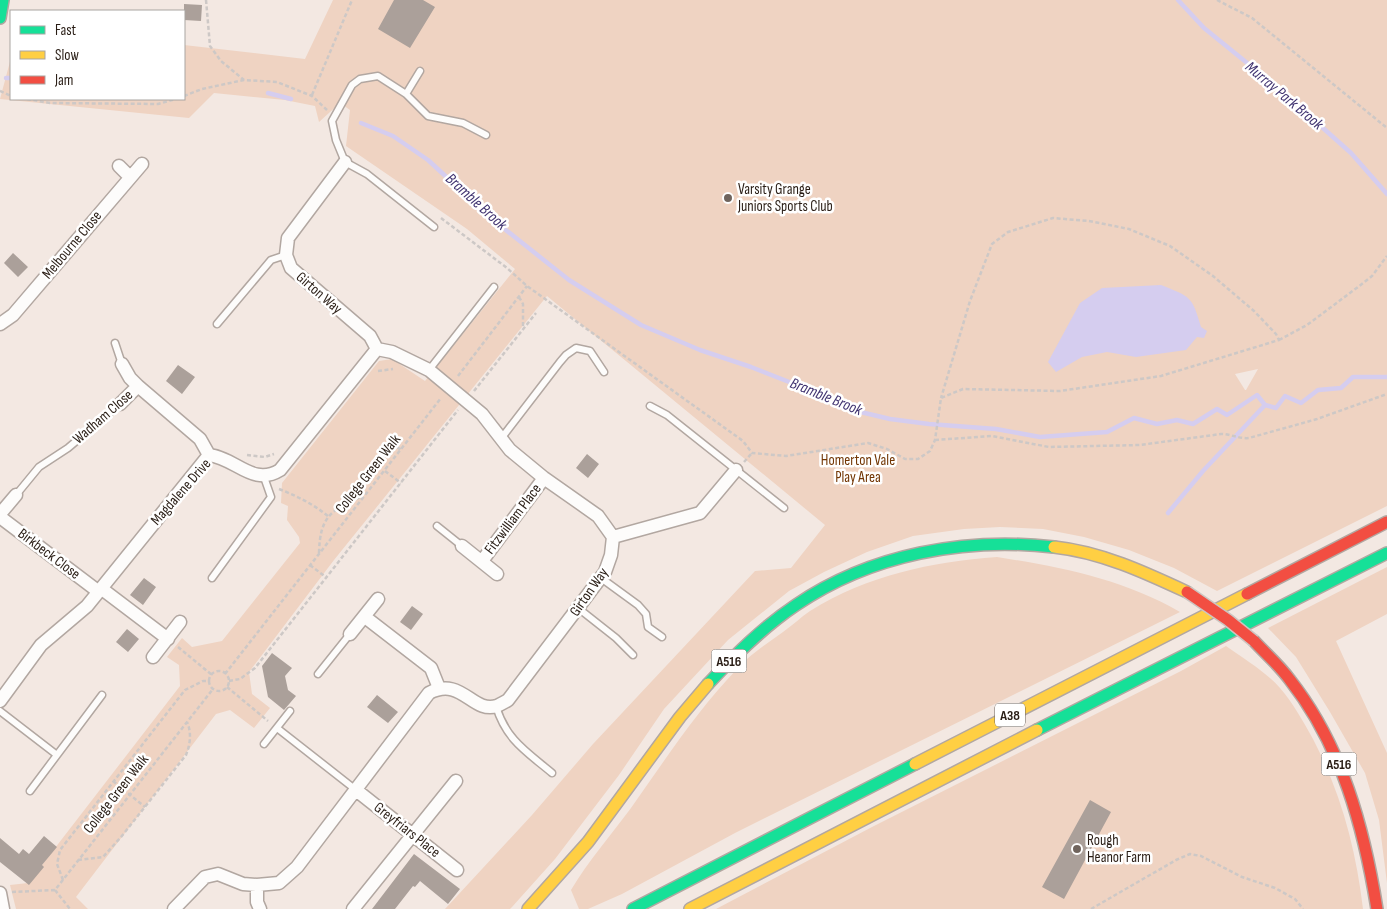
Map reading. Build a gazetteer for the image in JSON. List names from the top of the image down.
{
  "streets": {
    "main road": ["A516", "A38"],
    "street": [
      "Melbourne Close",
      "Girton Way",
      "Wadham Close",
      "Magdalene Drive",
      "Fitzwilliam Place",
      "Birkbeck Close",
      "Greyfriars Place"
    ],
    "path": ["College Green Walk"]
  },
  "crossings": [
    ["Wadham Close", "Magdalene Drive"],
    ["Wadham Close", "Birkbeck Close"],
    ["Magdalene Drive", "Birkbeck Close"]
  ],
  "water": ["Murray Park Brook", "Bramble Brook"],
  "parks": ["Homerton Vale Play Area"],
  "places": ["Varsity Grange Juniors Sports Club", "Rough Heanor Farm"],
  "legend": ["Fast", "Slow", "Jam"]
}
